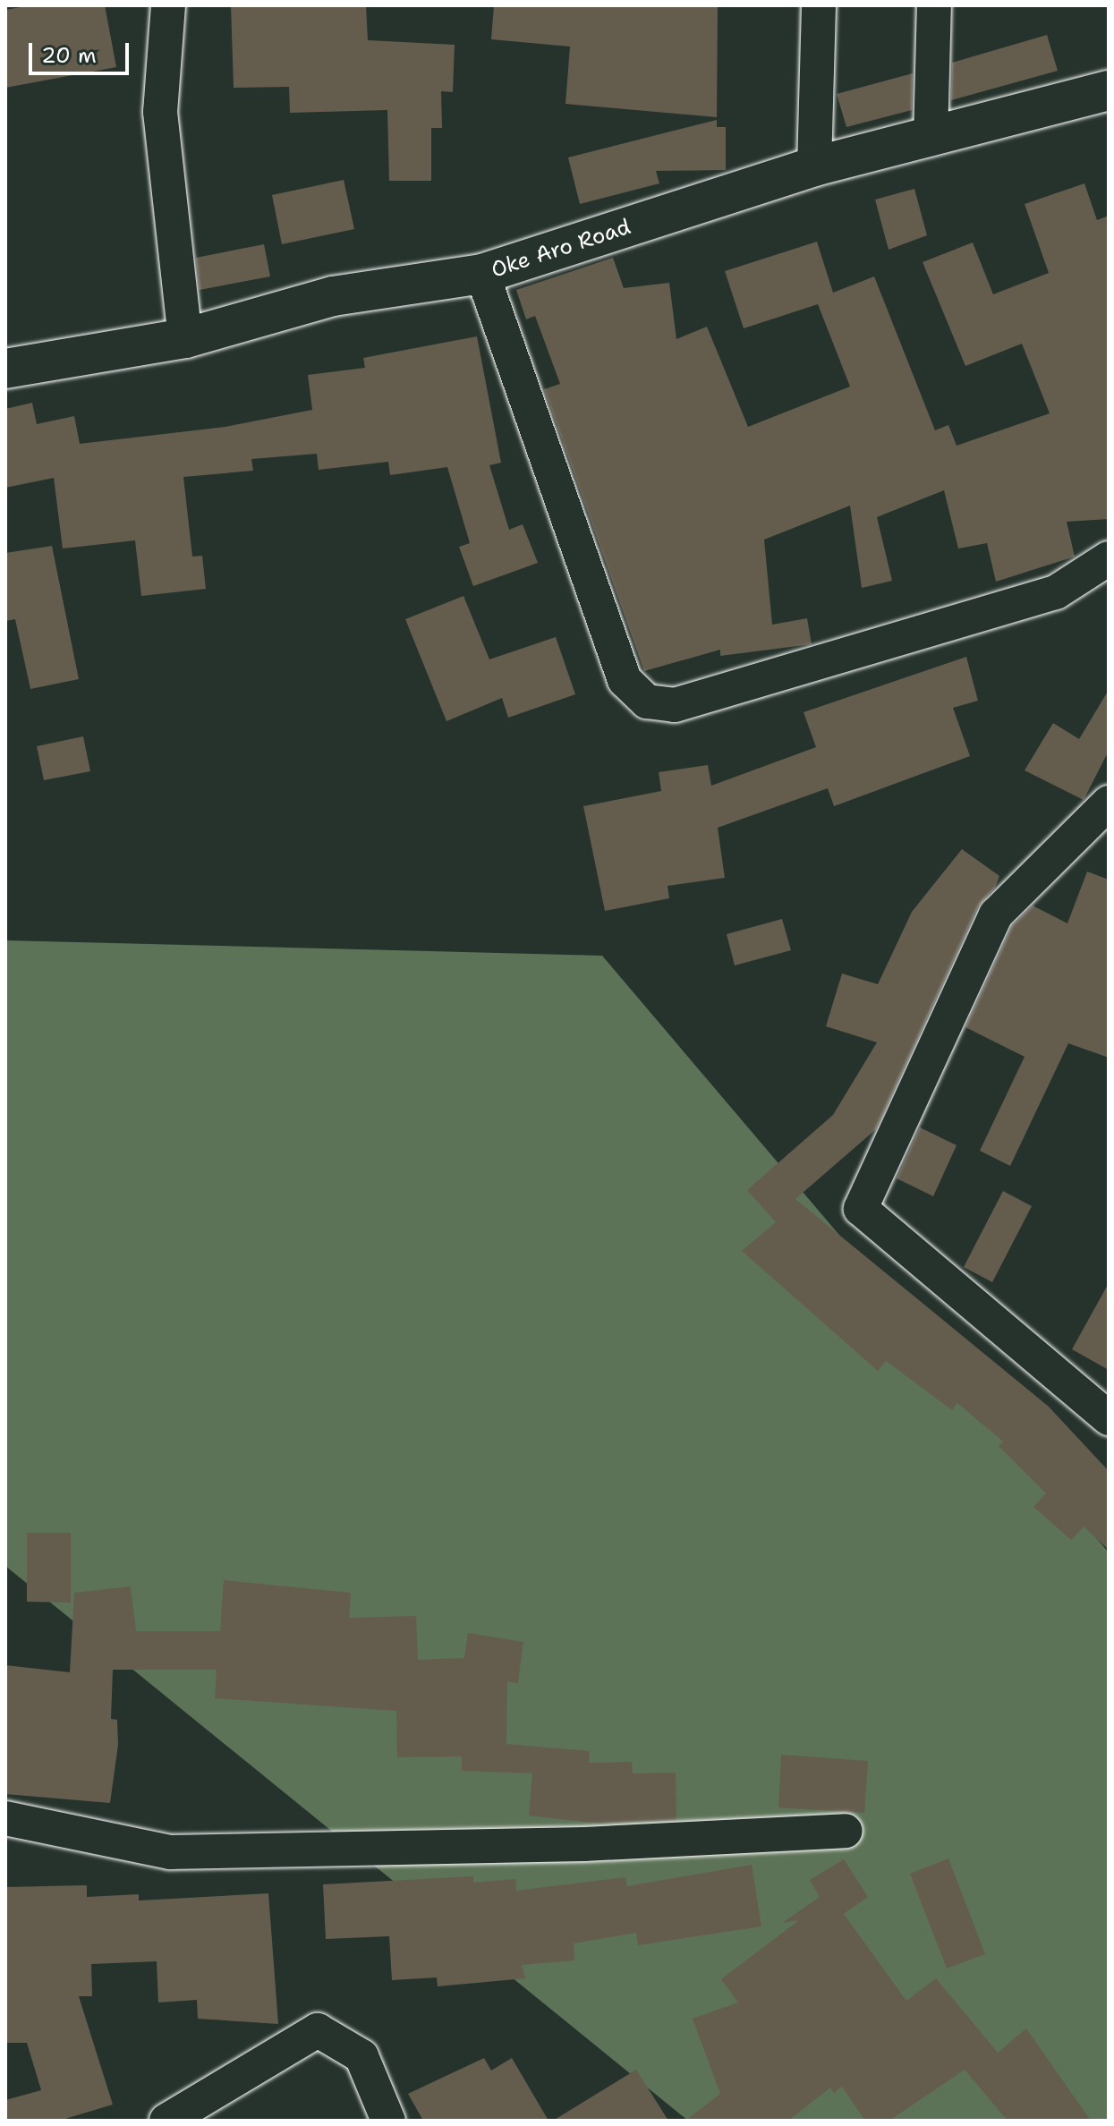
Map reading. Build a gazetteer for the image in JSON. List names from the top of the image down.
{
  "streets": {
    "main road": ["Oke Aro Road"]
  },
  "scale_bar": "20 m"
}
